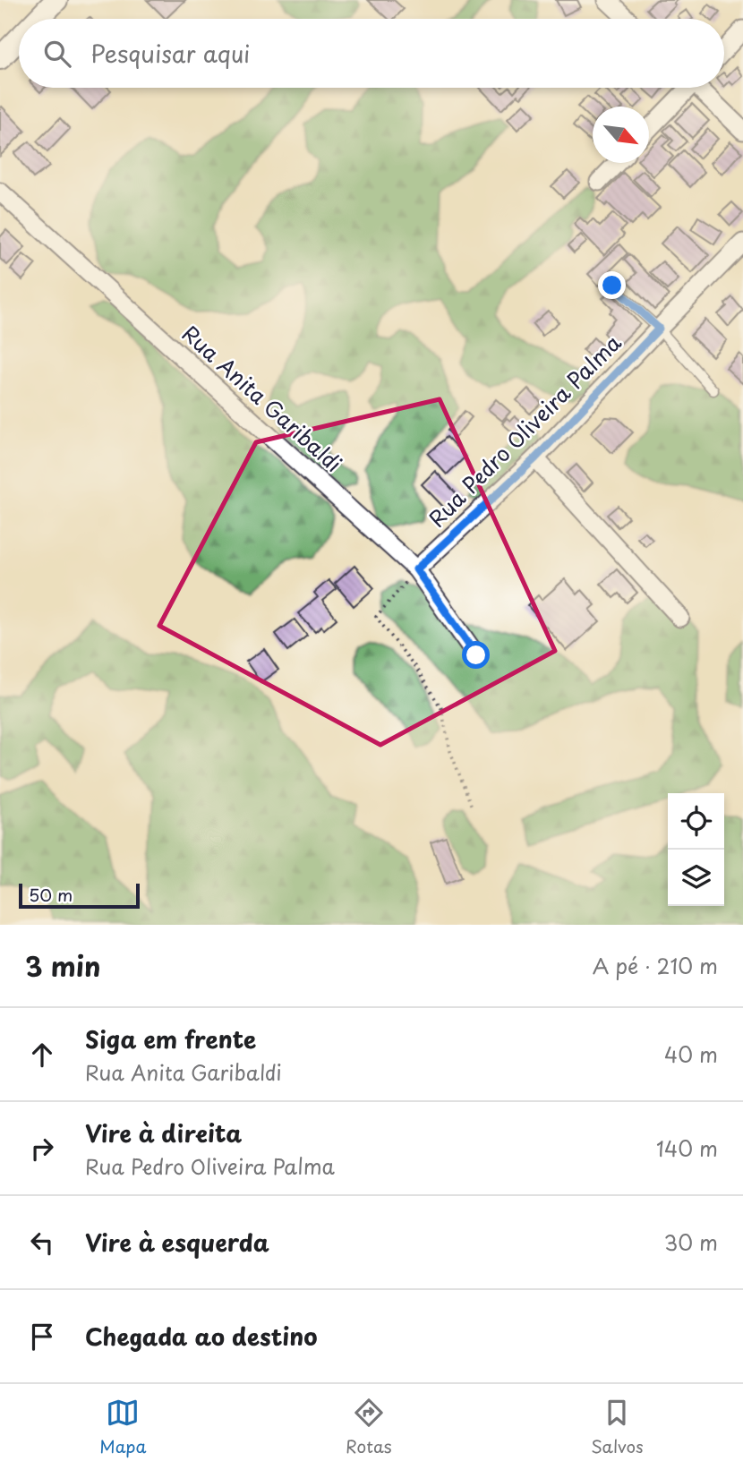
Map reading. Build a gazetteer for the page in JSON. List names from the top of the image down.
{
  "streets": {
    "street": ["Rua Anita Garibaldi", "Rua Pedro Oliveira Palma"]
  },
  "crossings": [
    ["Rua Anita Garibaldi", "Rua Pedro Oliveira Palma"]
  ],
  "scale_bar": "50 m",
  "north": "bottom right",
  "page": {
    "search": "Pesquisar aqui",
    "scale": "50 m",
    "heading": ["3 min", "A pé · 210 m"],
    "list": [
      ["Siga em frente", "Rua Anita Garibaldi", "40 m"],
      ["Vire à direita", "Rua Pedro Oliveira Palma", "140 m"],
      ["Vire à esquerda", "30 m"],
      "Chegada ao destino"
    ],
    "nav": ["Mapa", "Rotas", "Salvos"]
  }
}
